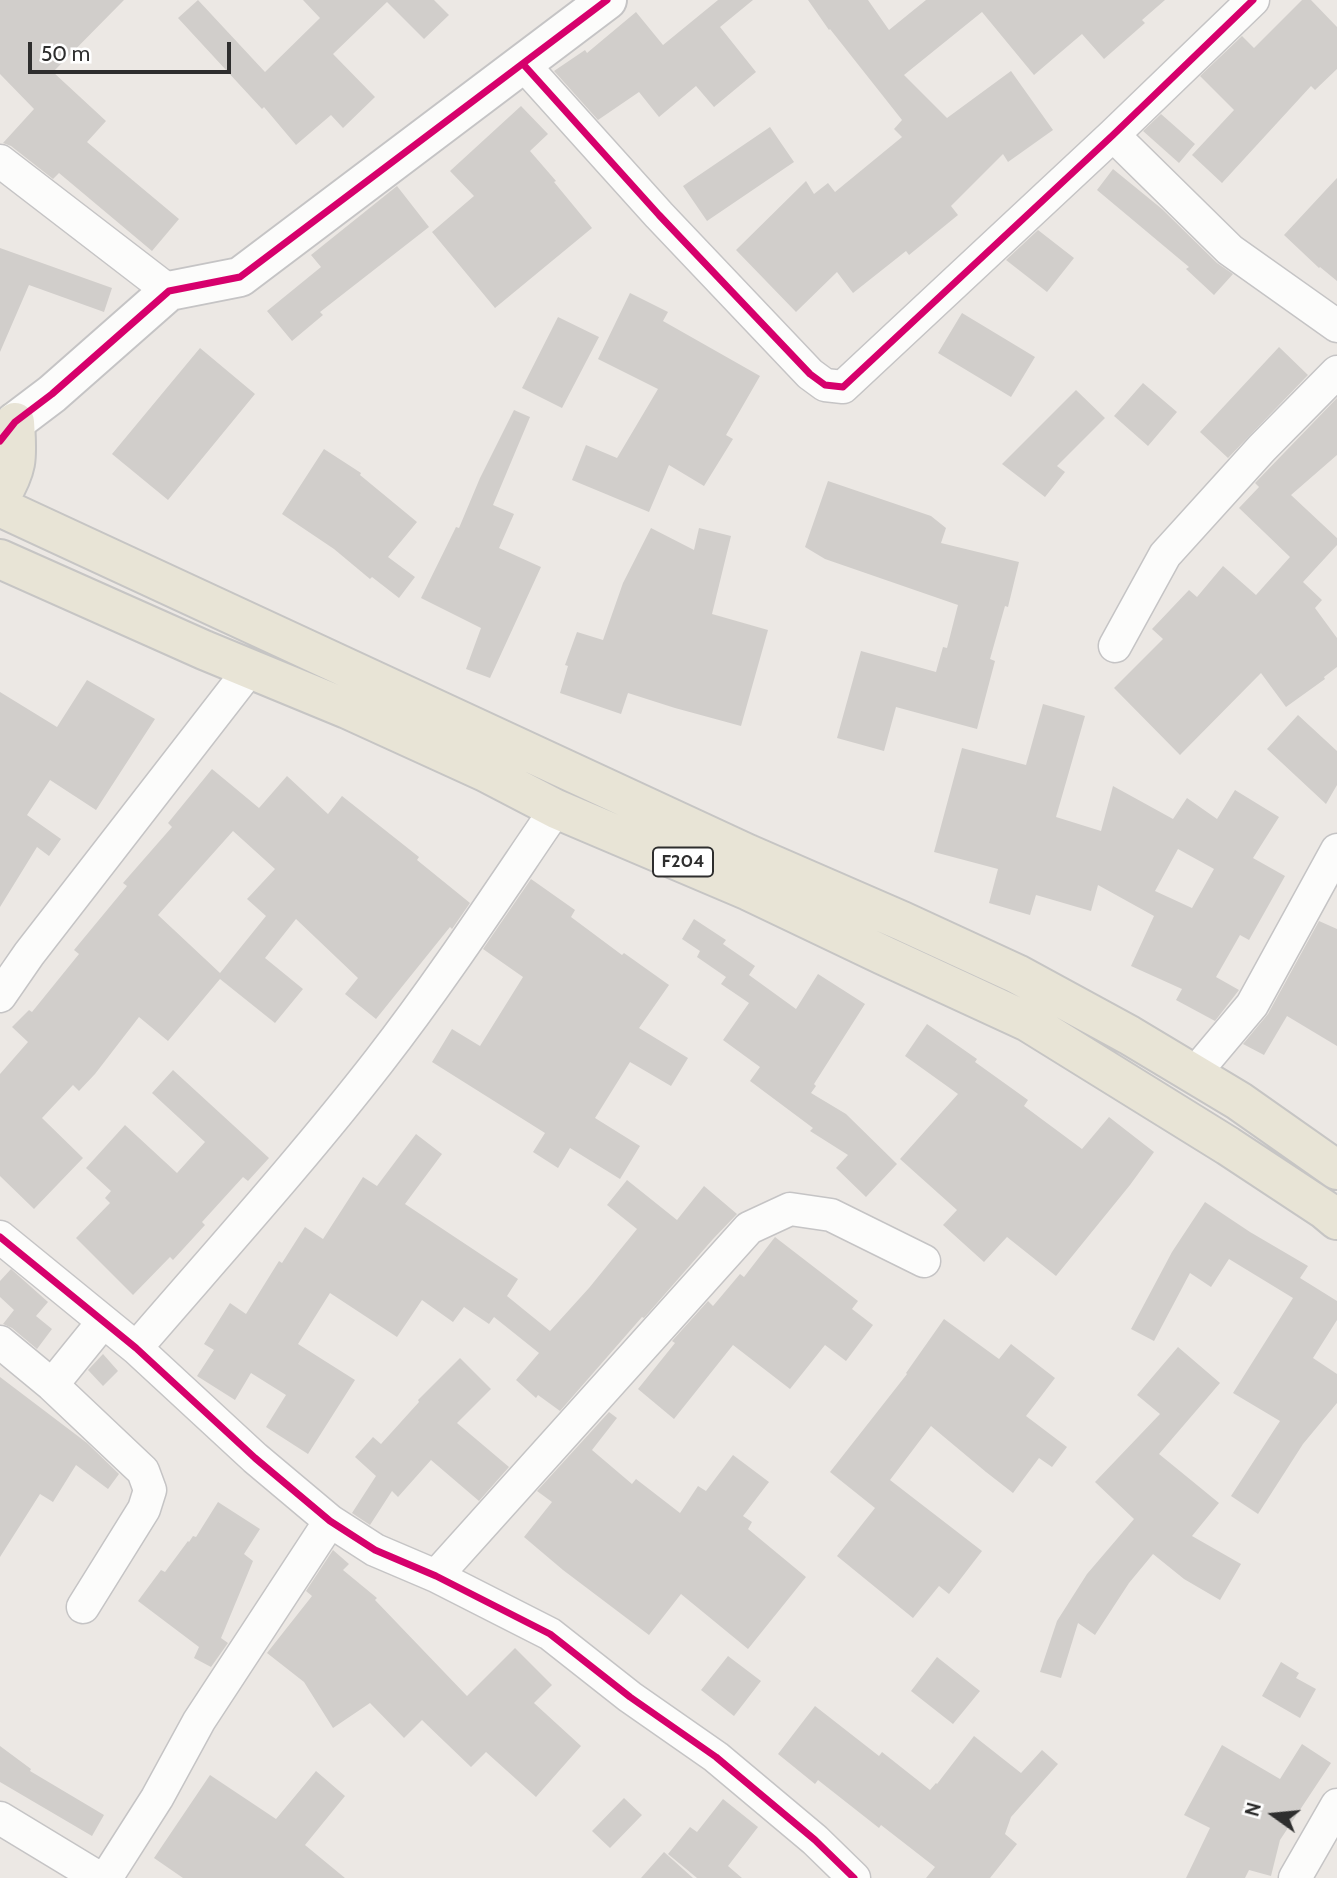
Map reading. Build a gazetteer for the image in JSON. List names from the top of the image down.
{
  "streets": {
    "main road": ["F204"]
  },
  "scale_bar": "50 m",
  "north": "left"
}
